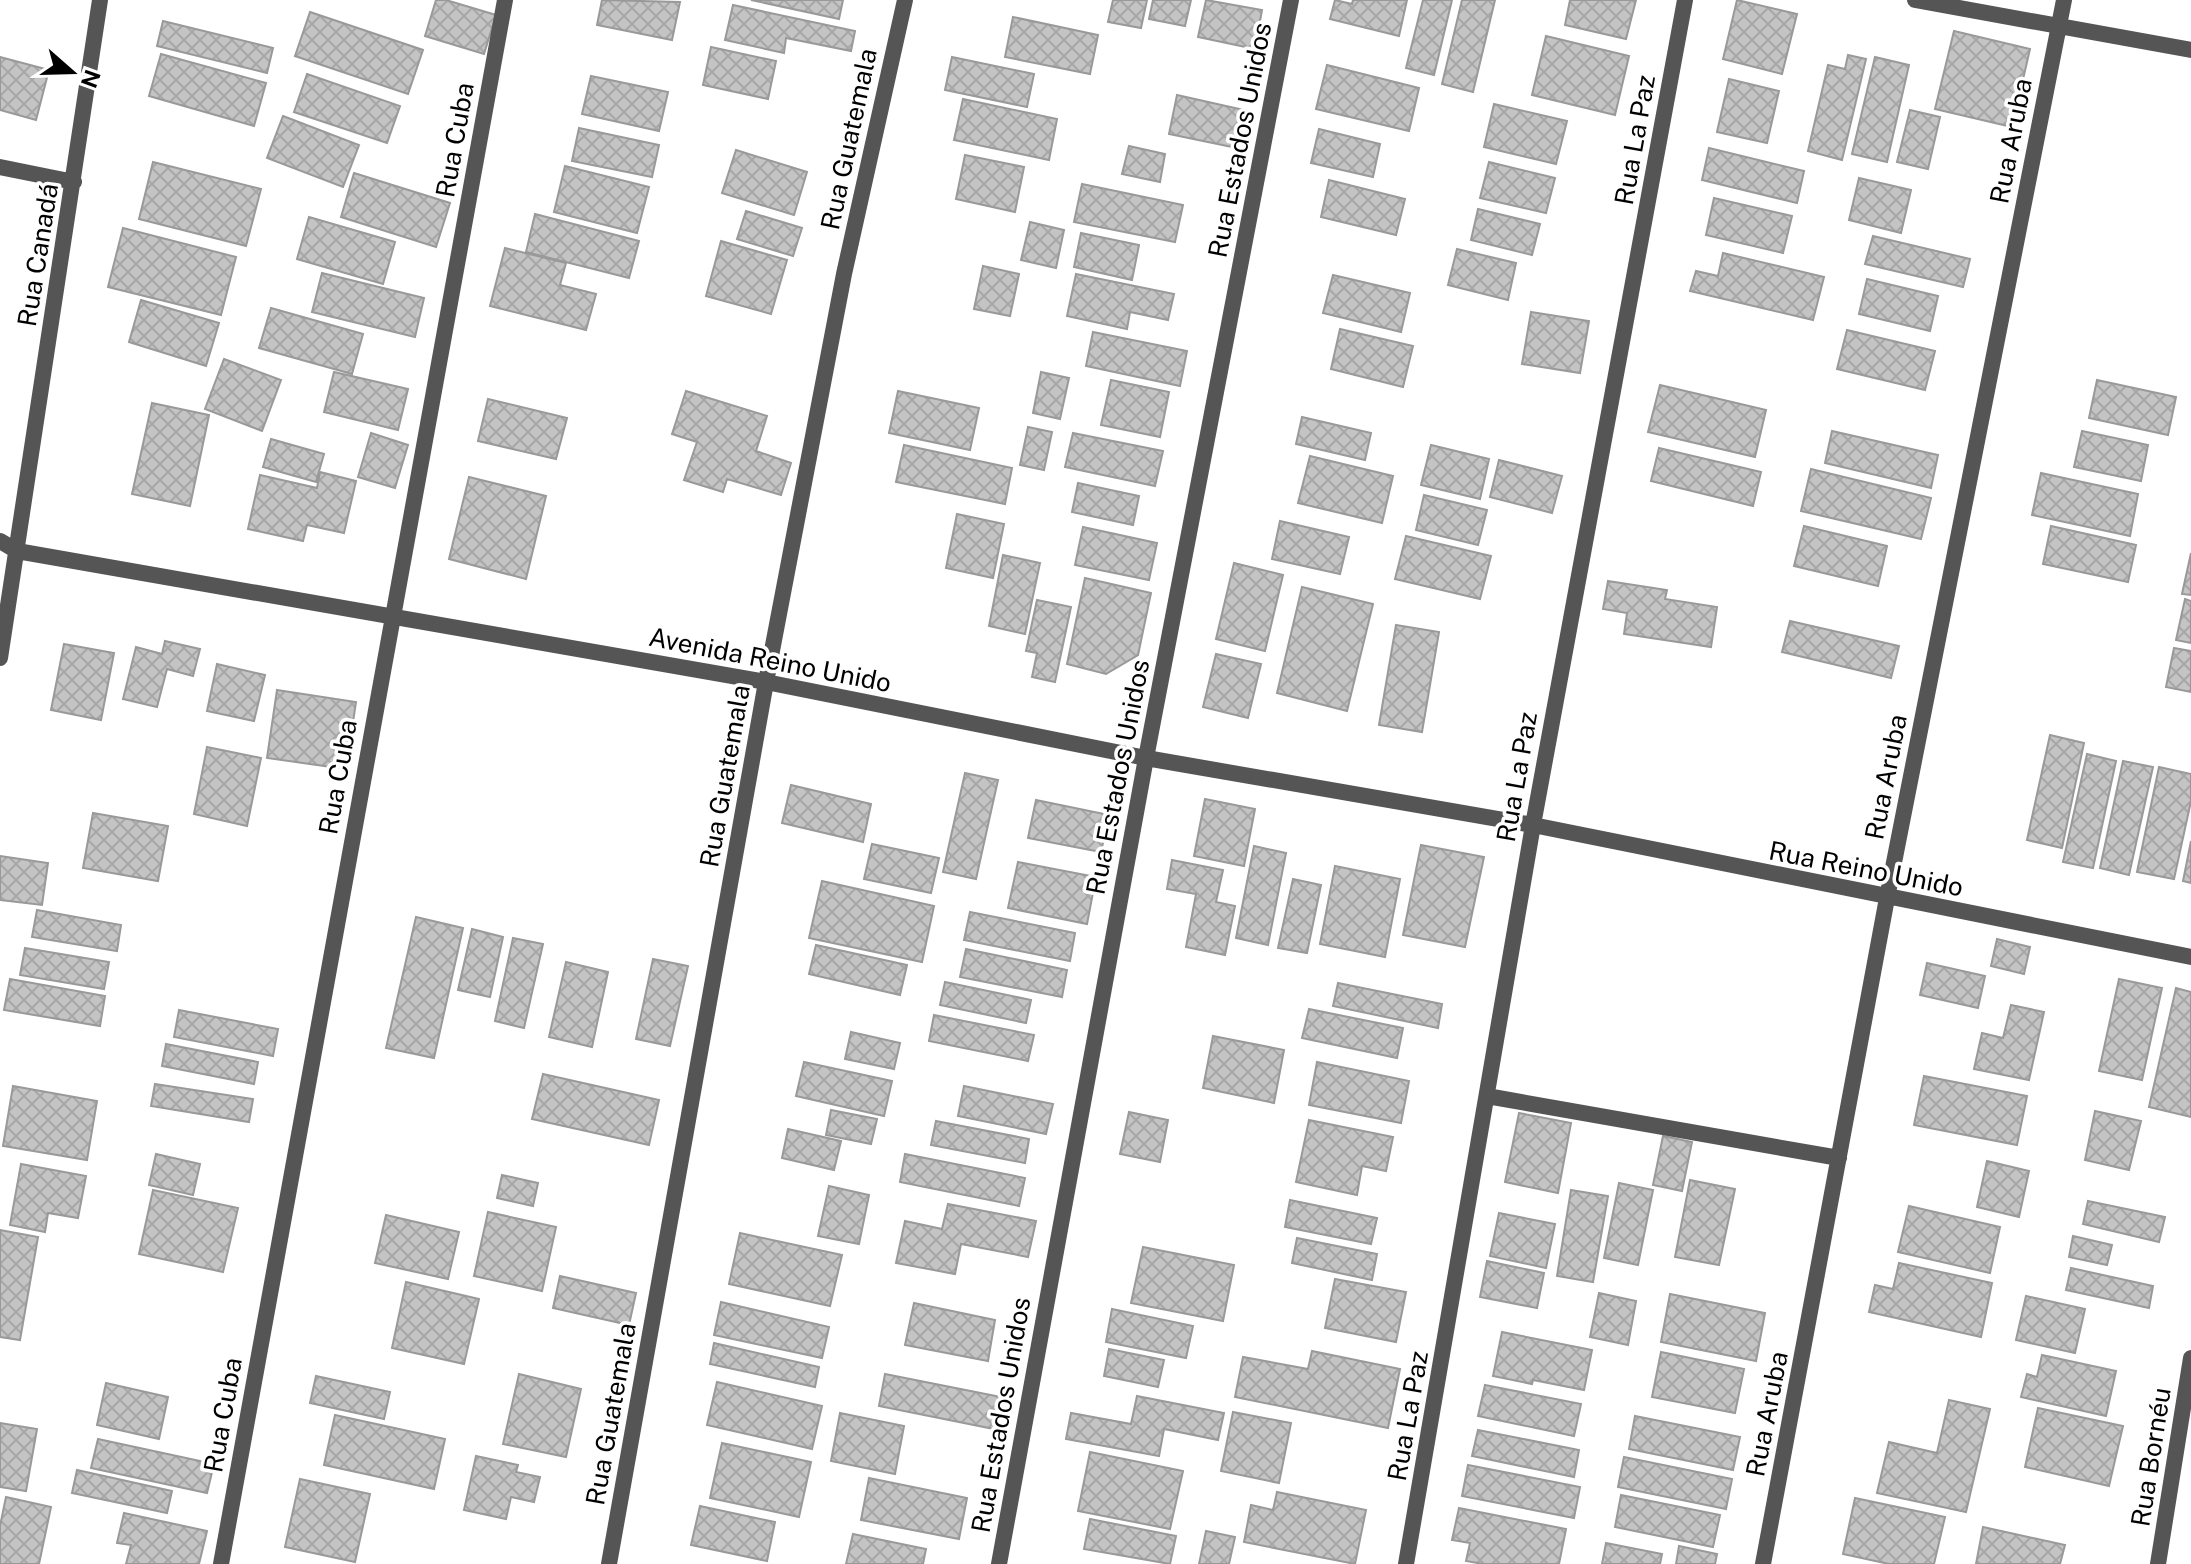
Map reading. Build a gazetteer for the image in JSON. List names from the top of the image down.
{
  "streets": {
    "street": [
      "Rua Guatemala",
      "Rua Cuba",
      "Rua Estados Unidos",
      "Rua La Paz",
      "Rua Aruba",
      "Rua Canadá",
      "Avenida Reino Unido",
      "Rua Reino Unido",
      "Rua Bornéu"
    ]
  },
  "crossings": [
    ["Rua Guatemala", "Avenida Reino Unido"],
    ["Rua Cuba", "Avenida Reino Unido"],
    ["Rua Estados Unidos", "Avenida Reino Unido"],
    ["Rua La Paz", "Avenida Reino Unido"],
    ["Rua La Paz", "Rua Reino Unido"],
    ["Rua Aruba", "Rua Reino Unido"],
    ["Rua Canadá", "Avenida Reino Unido"],
    ["Avenida Reino Unido", "Rua Reino Unido"]
  ],
  "north": "right"
}
